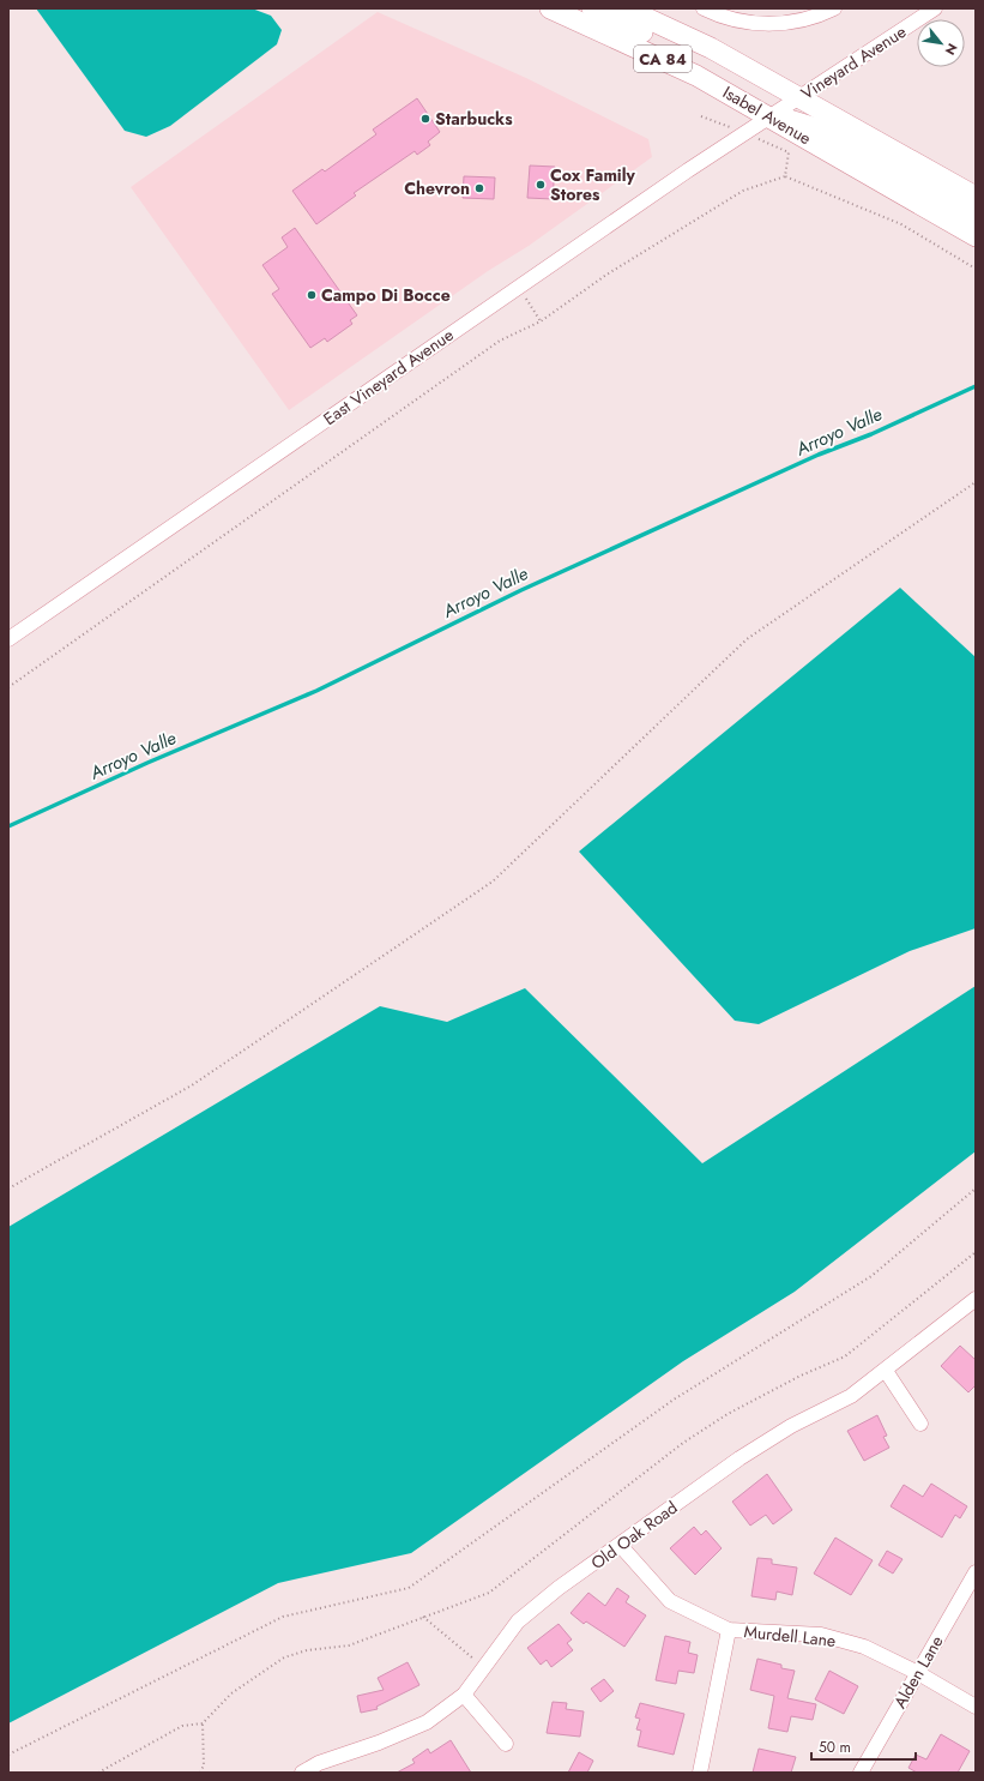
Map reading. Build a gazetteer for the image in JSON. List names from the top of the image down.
{
  "streets": {
    "highway": ["CA 84", "Isabel Avenue"],
    "street": [
      "Vineyard Avenue",
      "East Vineyard Avenue",
      "Old Oak Road",
      "Murdell Lane",
      "Alden Lane"
    ]
  },
  "crossings": [
    ["Vineyard Avenue", "Isabel Avenue"],
    ["Vineyard Avenue", "East Vineyard Avenue"],
    ["Isabel Avenue", "East Vineyard Avenue"],
    ["Old Oak Road", "Murdell Lane"],
    ["Murdell Lane", "Alden Lane"]
  ],
  "water": ["Arroyo Valle"],
  "places": [
    "Starbucks",
    "Cox Family Stores",
    "Chevron",
    "Campo Di Bocce"
  ],
  "scale_bar": "50 m",
  "north": "bottom right"
}
